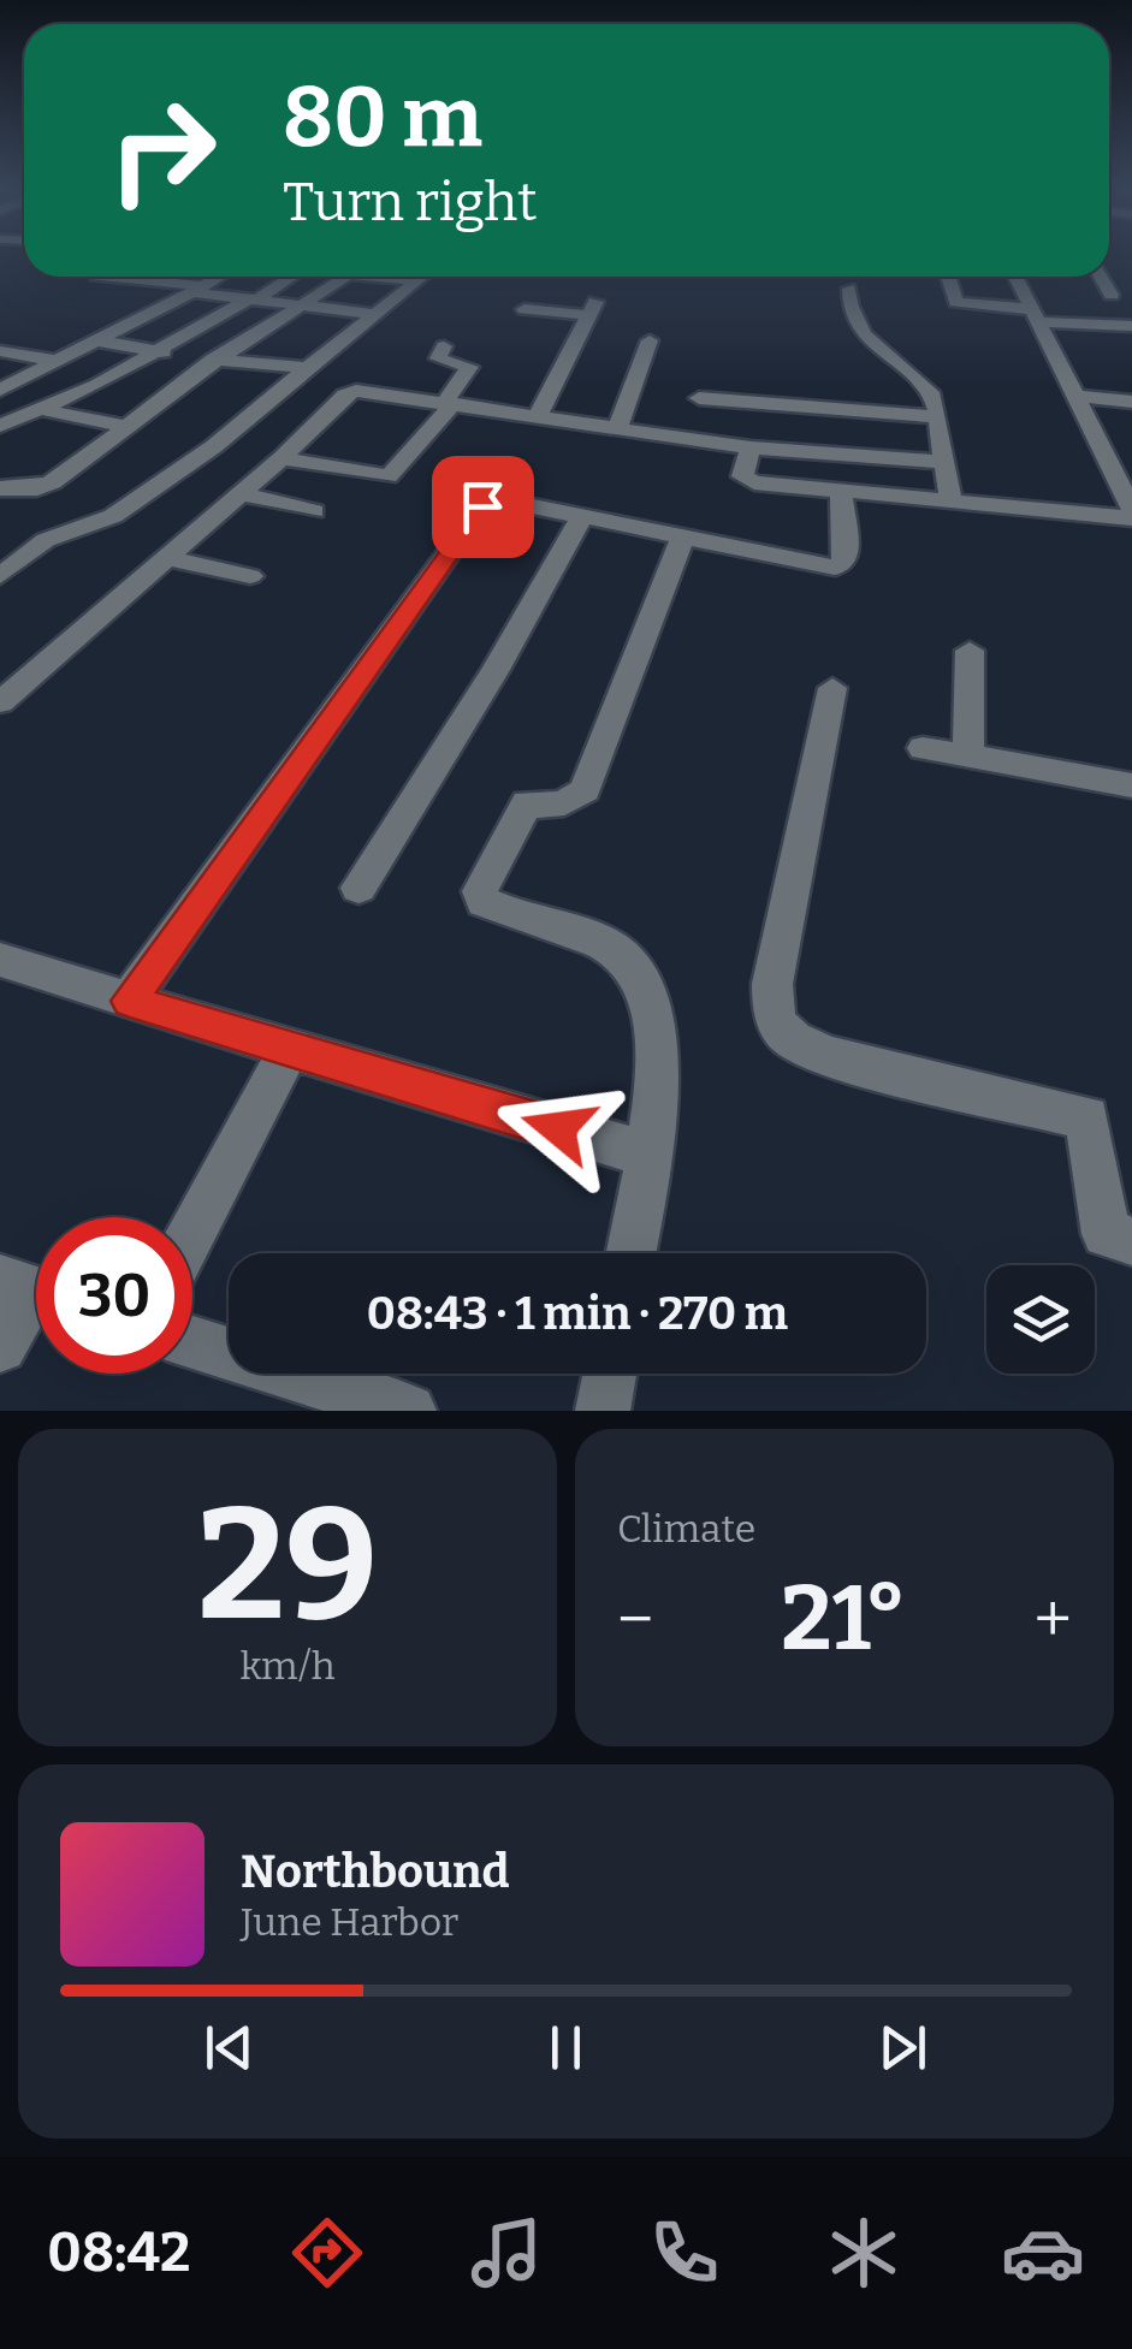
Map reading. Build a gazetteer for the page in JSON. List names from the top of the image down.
{
  "page": {
    "turn": ["80 m", "Turn right"],
    "limit": "30",
    "trip": "08:43 · 1 min · 270 m",
    "tile": [
      ["29", "km/h"],
      "Climate"
    ],
    "heat": ["−", "21°", "+"],
    "song": ["Northbound", "June Harbor"],
    "tabs": "08:42"
  }
}
